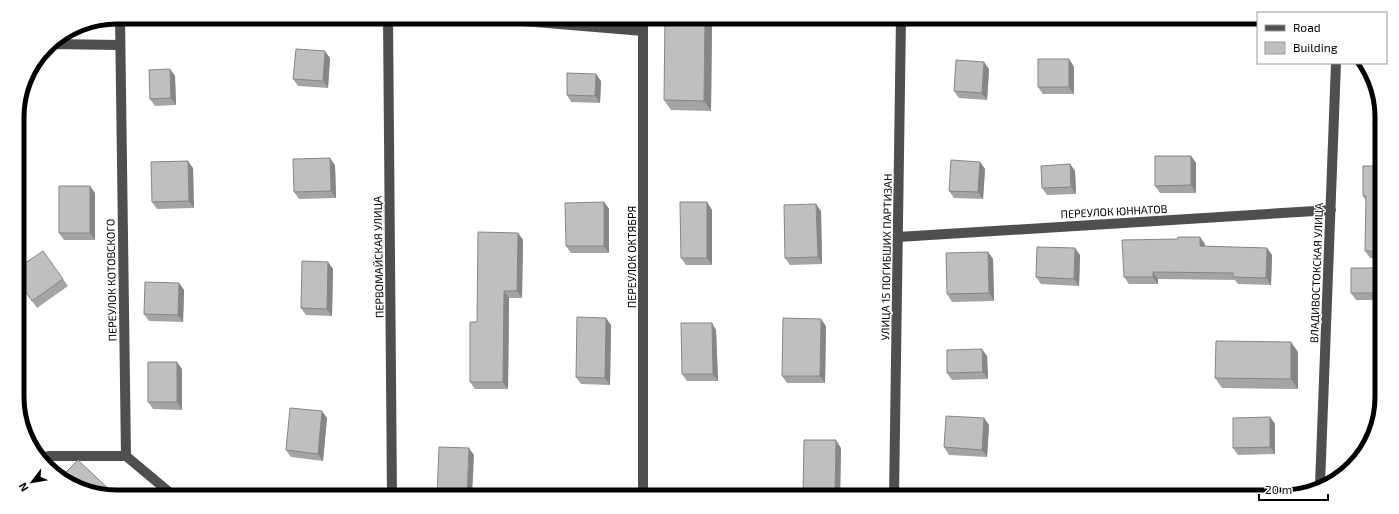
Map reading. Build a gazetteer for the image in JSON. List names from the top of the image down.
{
  "streets": {
    "street": [
      "ПЕРЕУЛОК ЮННАТОВ",
      "ПЕРВОМАЙСКАЯ УЛИЦА",
      "ПЕРЕУЛОК ОКТЯБРЯ",
      "УЛИЦА 15 ПОГИБШИХ ПАРТИЗАН",
      "ВЛАДИВОСТОКСКАЯ УЛИЦА",
      "ПЕРЕУЛОК КОТОВСКОГО"
    ]
  },
  "crossings": [
    ["ПЕРЕУЛОК ЮННАТОВ", "УЛИЦА 15 ПОГИБШИХ ПАРТИЗАН"],
    ["ПЕРЕУЛОК ЮННАТОВ", "ВЛАДИВОСТОКСКАЯ УЛИЦА"]
  ],
  "legend": ["Road", "Building"],
  "scale_bar": "20 m",
  "north": "bottom left"
}
